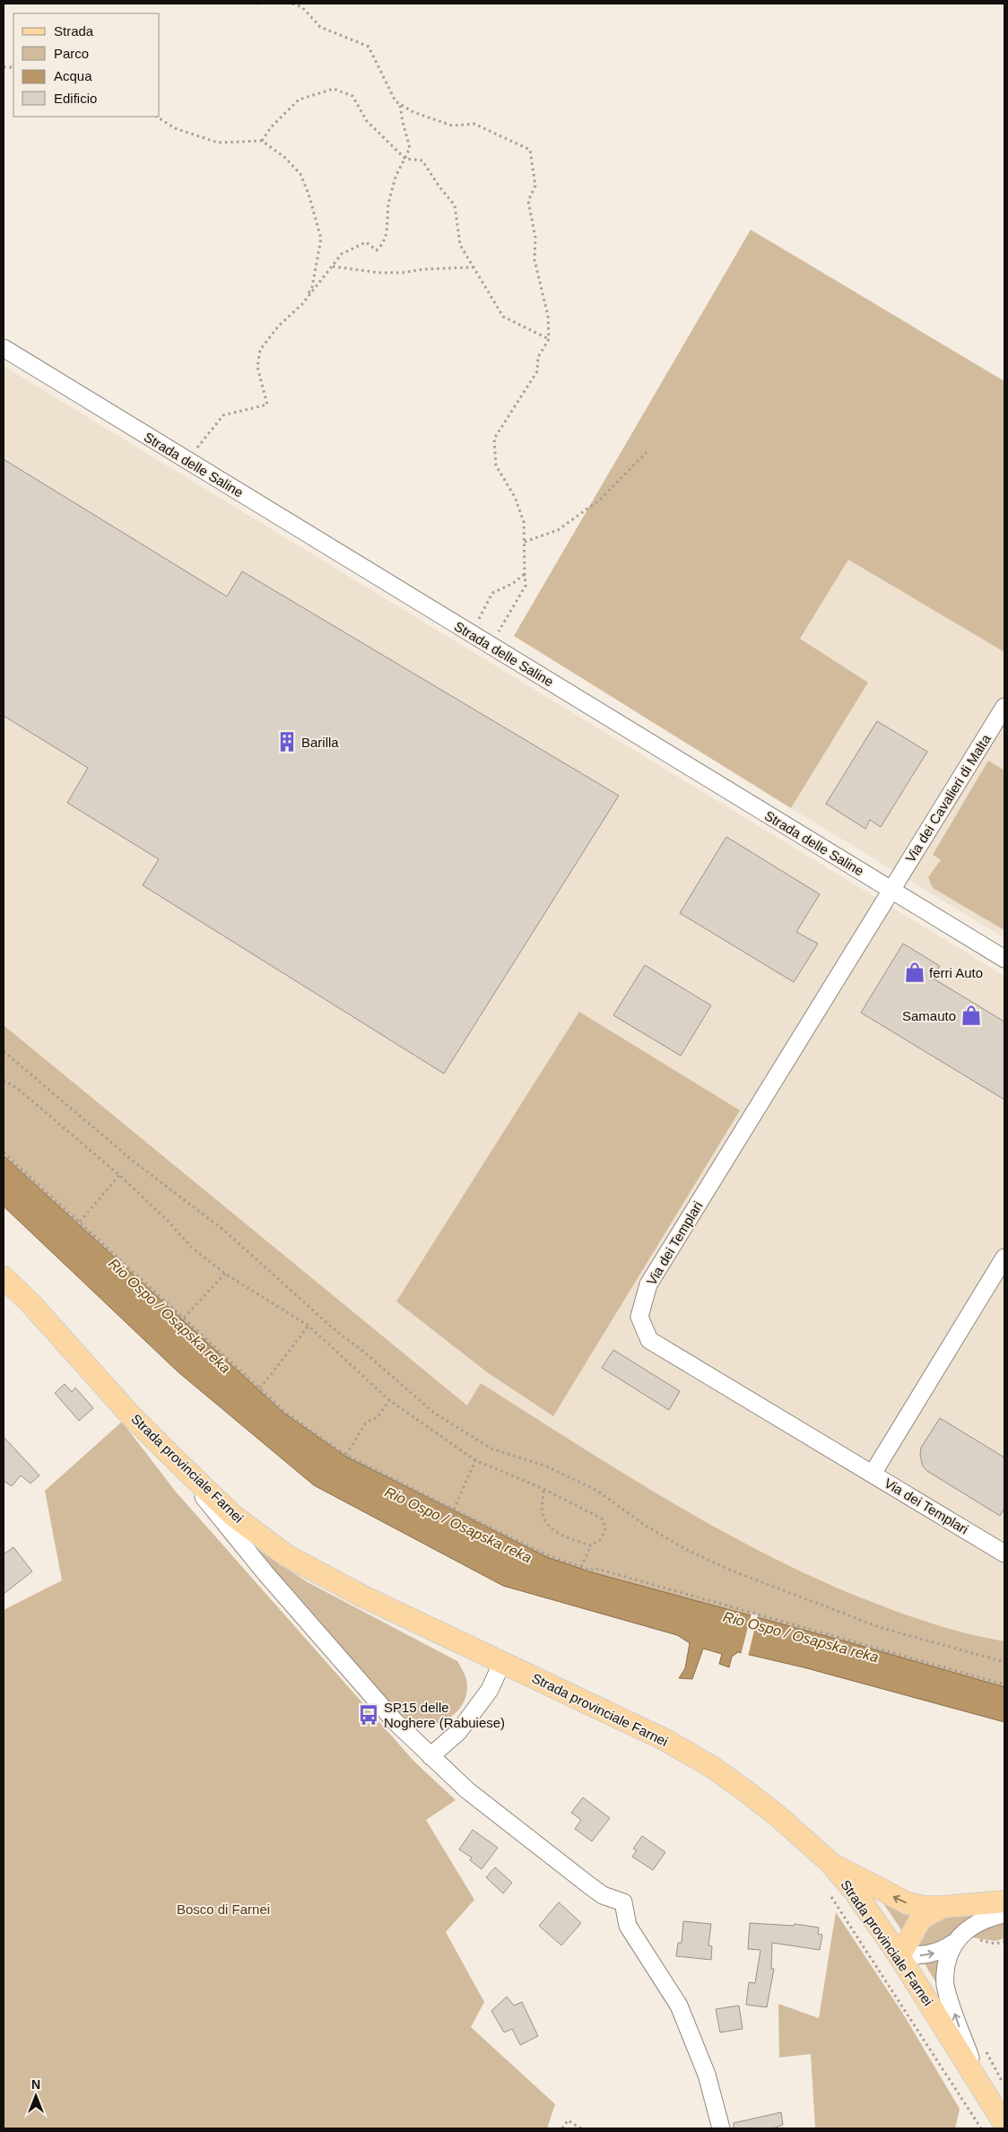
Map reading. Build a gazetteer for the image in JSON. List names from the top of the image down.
{
  "streets": {
    "main road": ["Strada provinciale Farnei"],
    "street": ["Strada delle Saline", "Via dei Cavalieri di Malta", "Via dei Templari"]
  },
  "crossings": [
    ["Strada delle Saline", "Via dei Cavalieri di Malta"],
    ["Strada delle Saline", "Via dei Templari"],
    ["Via dei Cavalieri di Malta", "Via dei Templari"]
  ],
  "water": ["Rio Ospo / Osapska reka"],
  "parks": ["Bosco di Farnei"],
  "places": {
    "building": ["Barilla"],
    "shop": ["ferri Auto", "Samauto"],
    "bus stop": ["SP15 delle Noghere (Rabuiese)"]
  },
  "legend": [
    "Strada",
    "Parco",
    "Acqua",
    "Edificio"
  ],
  "north": "top"
}
